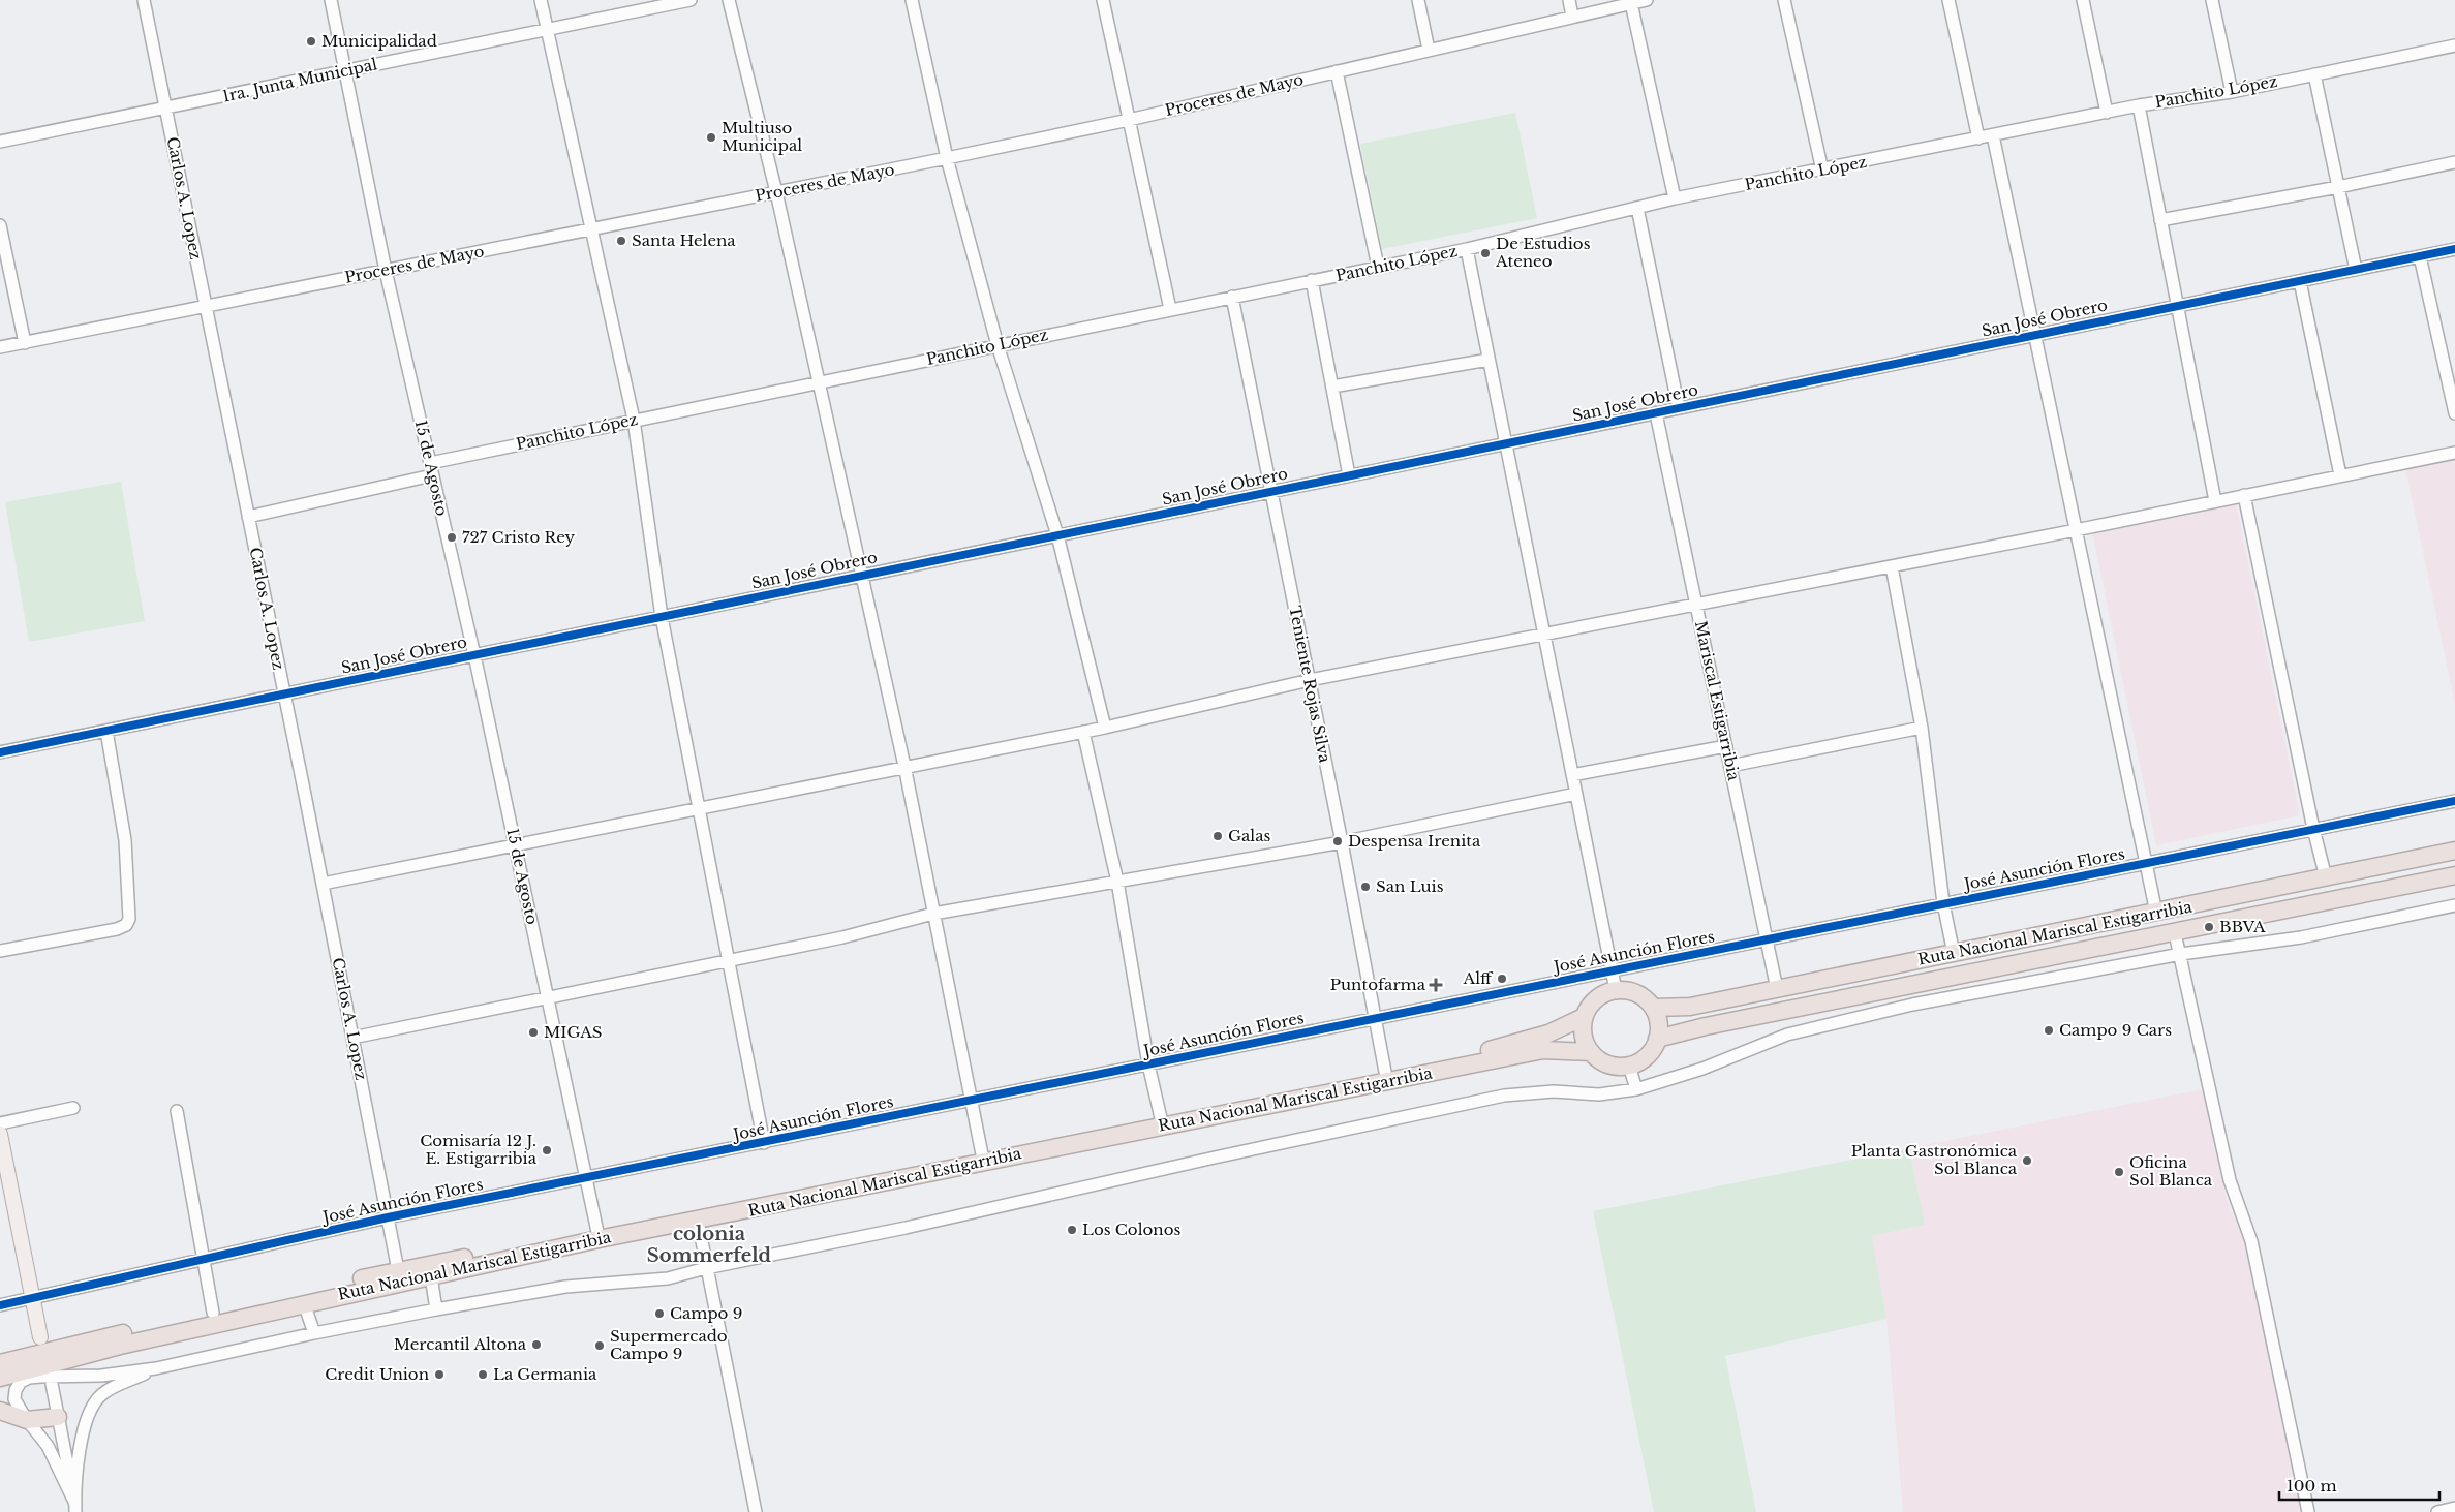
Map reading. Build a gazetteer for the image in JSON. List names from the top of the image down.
{
  "streets": {
    "highway": ["Ruta Nacional Mariscal Estigarribia"],
    "street": [
      "1ra. Junta Municipal",
      "Panchito López",
      "Proceres de Mayo",
      "Carlos A. Lopez",
      "San José Obrero",
      "15 de Agosto",
      "Teniente Rojas Silva",
      "Mariscal Estigarribia",
      "José Asunción Flores"
    ]
  },
  "crossings": [
    ["1ra. Junta Municipal", "Carlos A. Lopez"],
    ["1ra. Junta Municipal", "15 de Agosto"],
    ["Panchito López", "15 de Agosto"],
    ["Panchito López", "Teniente Rojas Silva"],
    ["Proceres de Mayo", "Carlos A. Lopez"],
    ["Proceres de Mayo", "15 de Agosto"],
    ["Carlos A. Lopez", "San José Obrero"],
    ["Carlos A. Lopez", "José Asunción Flores"],
    ["Carlos A. Lopez", "Ruta Nacional Mariscal Estigarribia"],
    ["San José Obrero", "15 de Agosto"],
    ["San José Obrero", "Teniente Rojas Silva"],
    ["San José Obrero", "Mariscal Estigarribia"],
    ["15 de Agosto", "José Asunción Flores"],
    ["15 de Agosto", "Ruta Nacional Mariscal Estigarribia"],
    ["Teniente Rojas Silva", "José Asunción Flores"],
    ["Teniente Rojas Silva", "Ruta Nacional Mariscal Estigarribia"],
    ["Mariscal Estigarribia", "José Asunción Flores"],
    ["Mariscal Estigarribia", "Ruta Nacional Mariscal Estigarribia"]
  ],
  "districts": ["colonia Sommerfeld"],
  "places": {
    "other": [
      "Municipalidad",
      "Multiuso Municipal",
      "Santa Helena",
      "De Estudios Ateneo",
      "727 Cristo Rey",
      "Galas",
      "Despensa Irenita",
      "San Luis",
      "BBVA",
      "Alff",
      "Campo 9 Cars",
      "MIGAS",
      "Comisaría 12 J. E. Estigarribia",
      "Planta Gastronómica Sol Blanca",
      "Oficina Sol Blanca",
      "Los Colonos",
      "Campo 9",
      "Mercantil Altona",
      "Supermercado Campo 9",
      "Credit Union",
      "La Germania"
    ],
    "health": ["Puntofarma"]
  },
  "scale_bar": "100 m"
}
